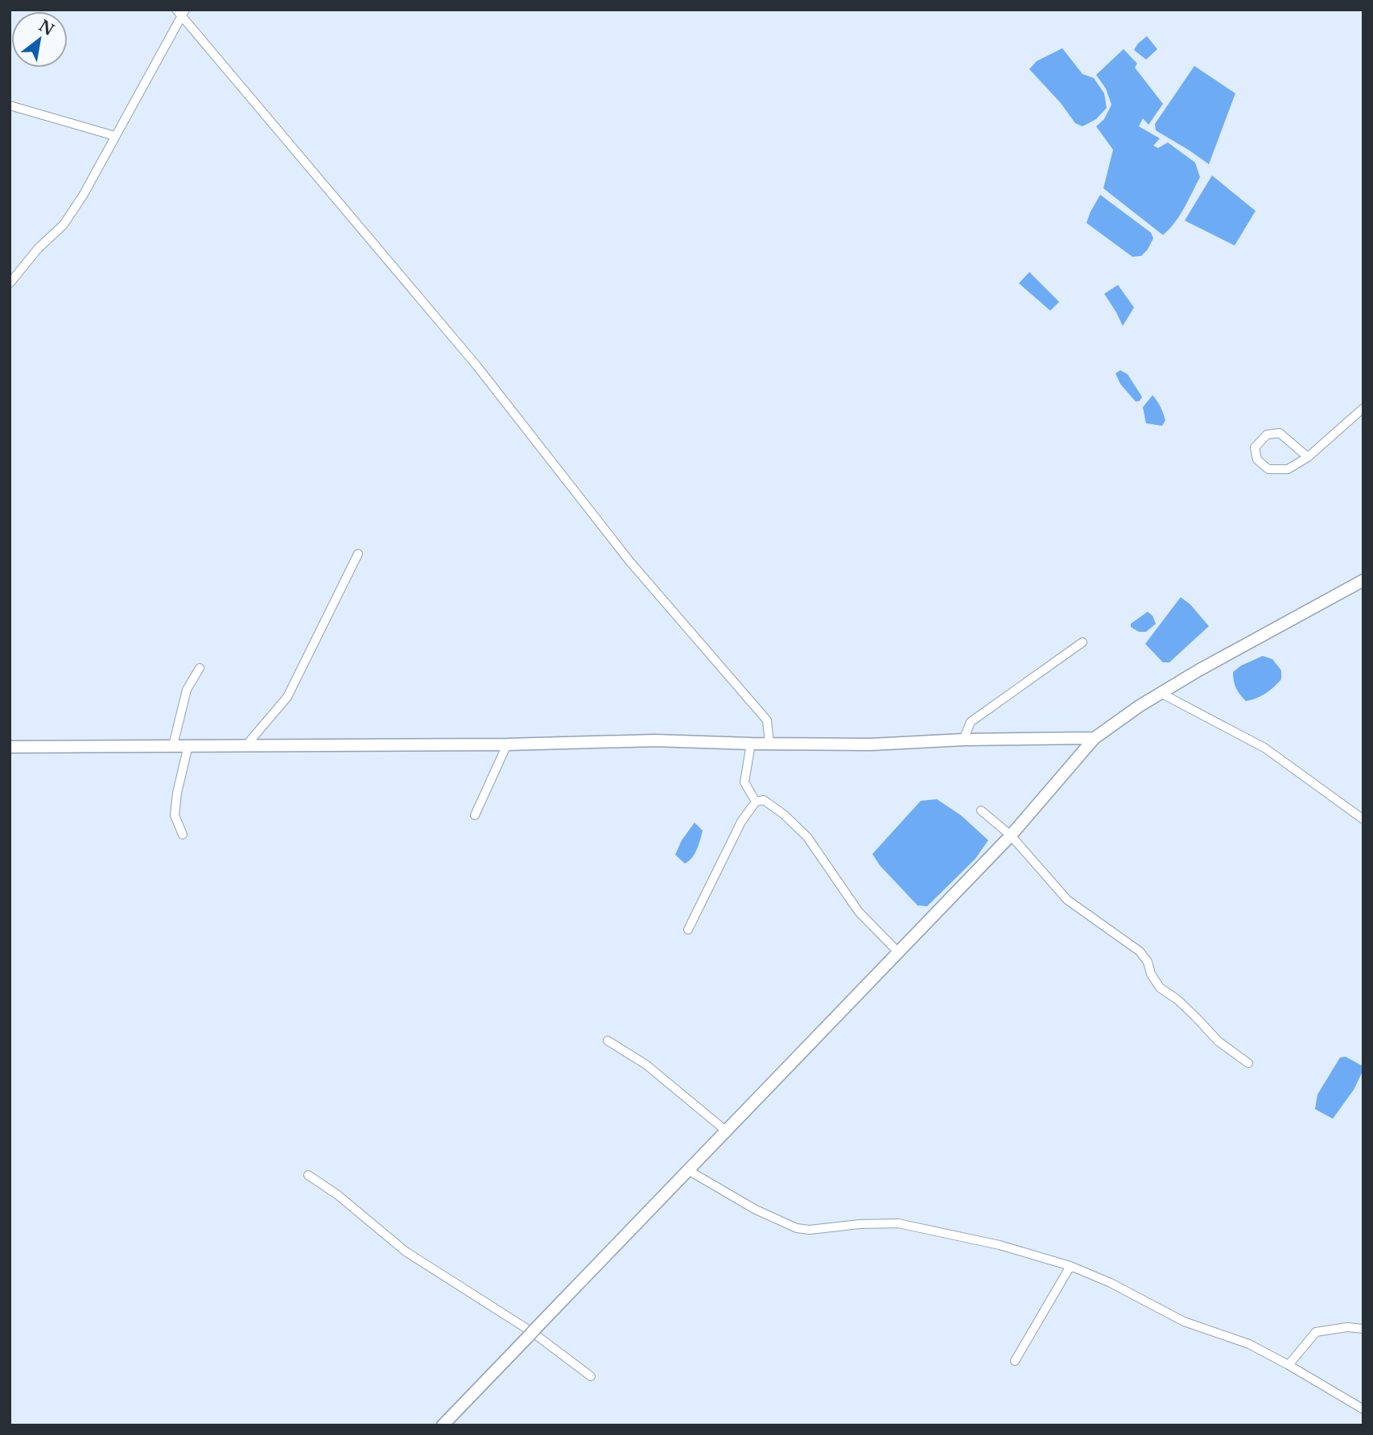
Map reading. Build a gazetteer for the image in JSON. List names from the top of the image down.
{
  "north": "top right"
}
